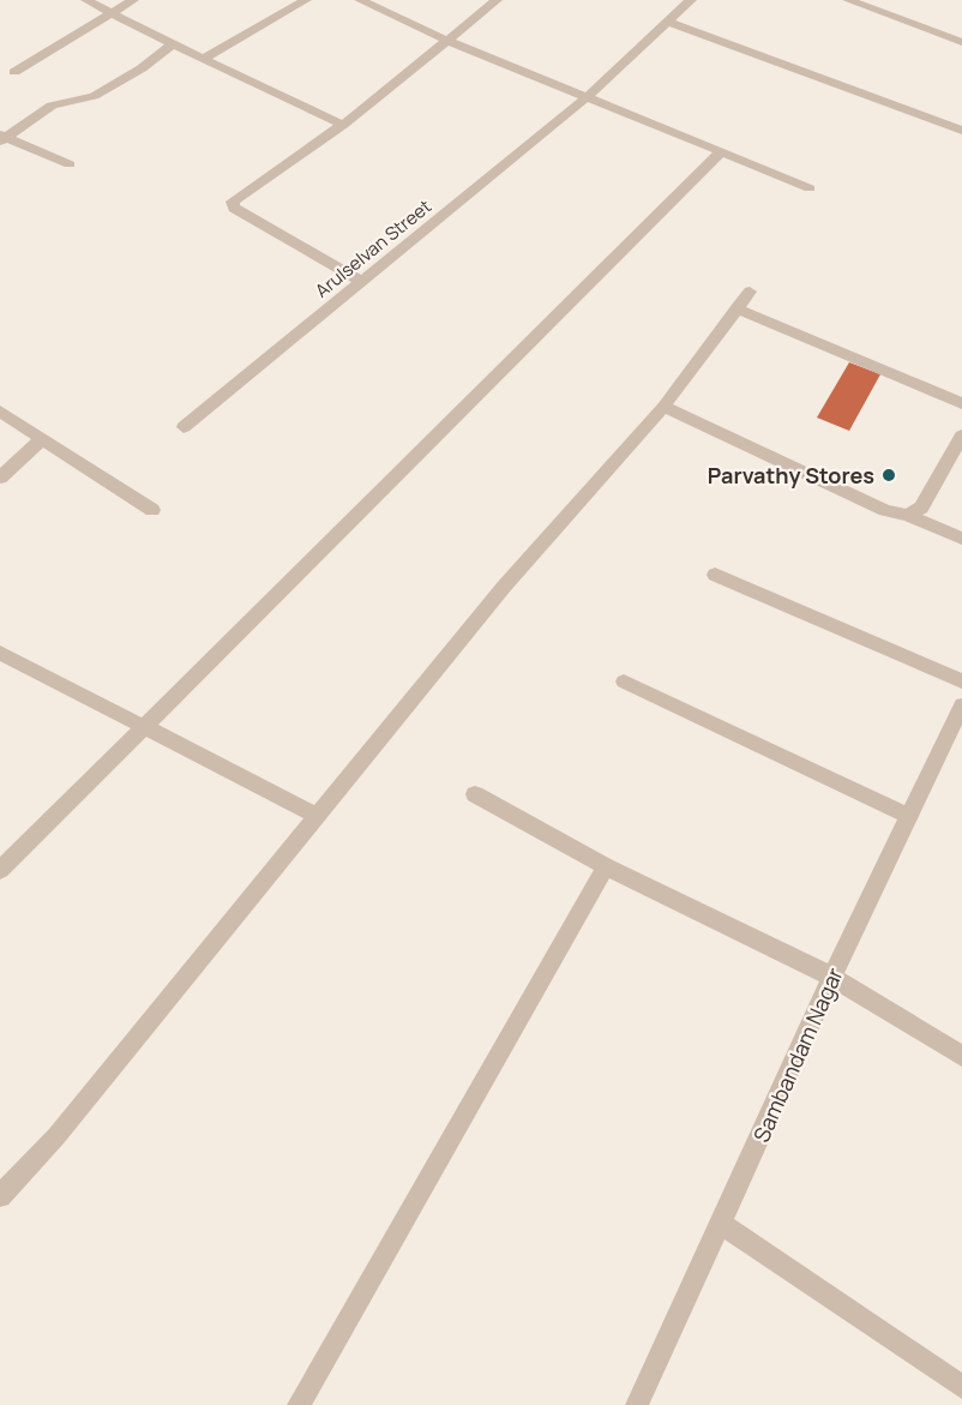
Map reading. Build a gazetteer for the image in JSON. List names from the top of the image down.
{
  "streets": {
    "street": ["Arulselvan Street", "Sambandam Nagar"]
  },
  "places": ["Parvathy Stores"]
}
